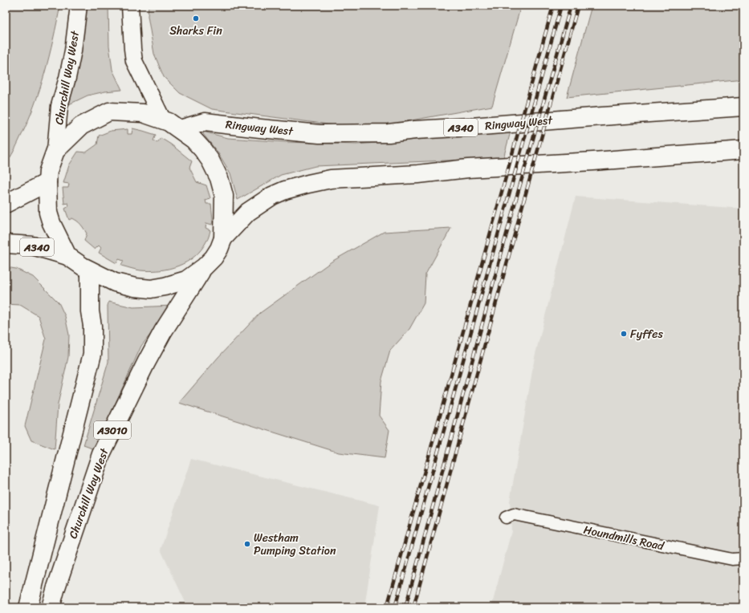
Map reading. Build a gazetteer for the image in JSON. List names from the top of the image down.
{
  "streets": {
    "main road": [
      "Churchill Way West",
      "Ringway West",
      "A340",
      "A3010"
    ],
    "street": ["Houndmills Road"]
  },
  "places": ["Sharks Fin", "Fyffes", "Westham Pumping Station"]
}
